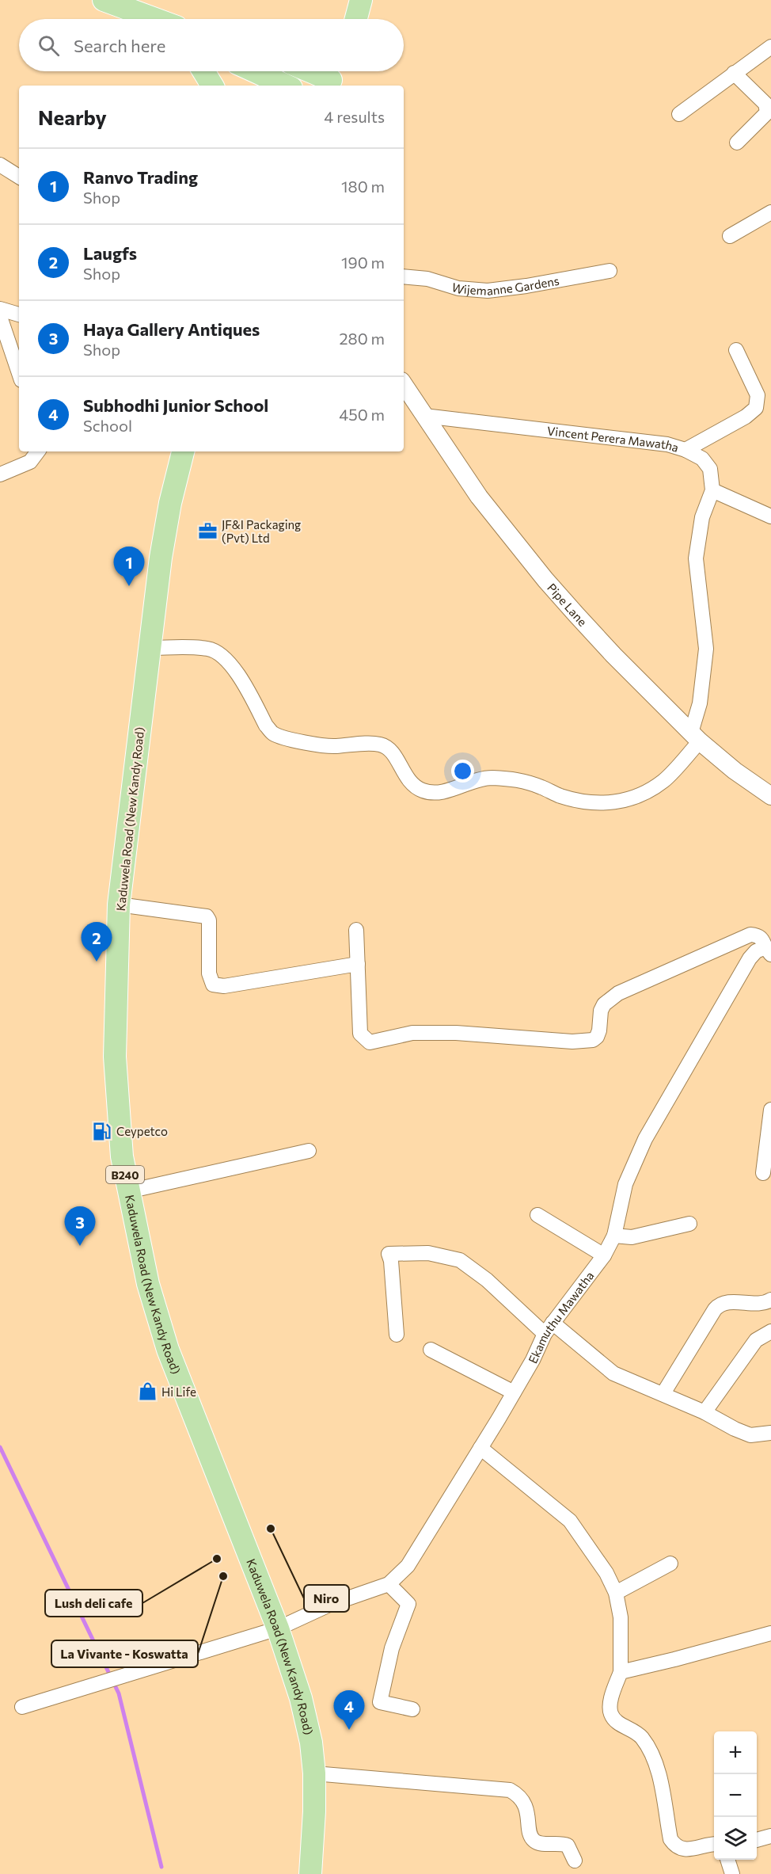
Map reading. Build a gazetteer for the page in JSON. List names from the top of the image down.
{
  "streets": {
    "main road": ["Kaduwela Road (New Kandy Road)", "B240"],
    "street": [
      "Wijemanne Gardens",
      "Vincent Perera Mawatha",
      "Pipe Lane",
      "Ekamuthu Mawatha"
    ]
  },
  "crossings": [
    ["Vincent Perera Mawatha", "Pipe Lane"],
    ["Kaduwela Road (New Kandy Road)", "Ekamuthu Mawatha"]
  ],
  "places": {
    "office": ["JF&I Packaging (Pvt) Ltd"],
    "fuel station": ["Ceypetco"],
    "shop": ["Hi Life"],
    "other": ["Niro", "Lush deli cafe", "La Vivante - Koswatta"]
  },
  "page": {
    "search": "Search here",
    "heading": ["Nearby", "4 results"],
    "list": [
      {
        "mark": "1",
        "name": "Ranvo Trading",
        "note": "Shop",
        "value": "180 m"
      },
      {
        "mark": "2",
        "name": "Laugfs",
        "note": "Shop",
        "value": "190 m"
      },
      {
        "mark": "3",
        "name": "Haya Gallery Antiques",
        "note": "Shop",
        "value": "280 m"
      },
      {
        "mark": "4",
        "name": "Subhodhi Junior School",
        "note": "School",
        "value": "450 m"
      }
    ],
    "pins": [
      "1",
      "2",
      "3",
      "4"
    ],
    "map_buttons": ["+", "−"]
  }
}
